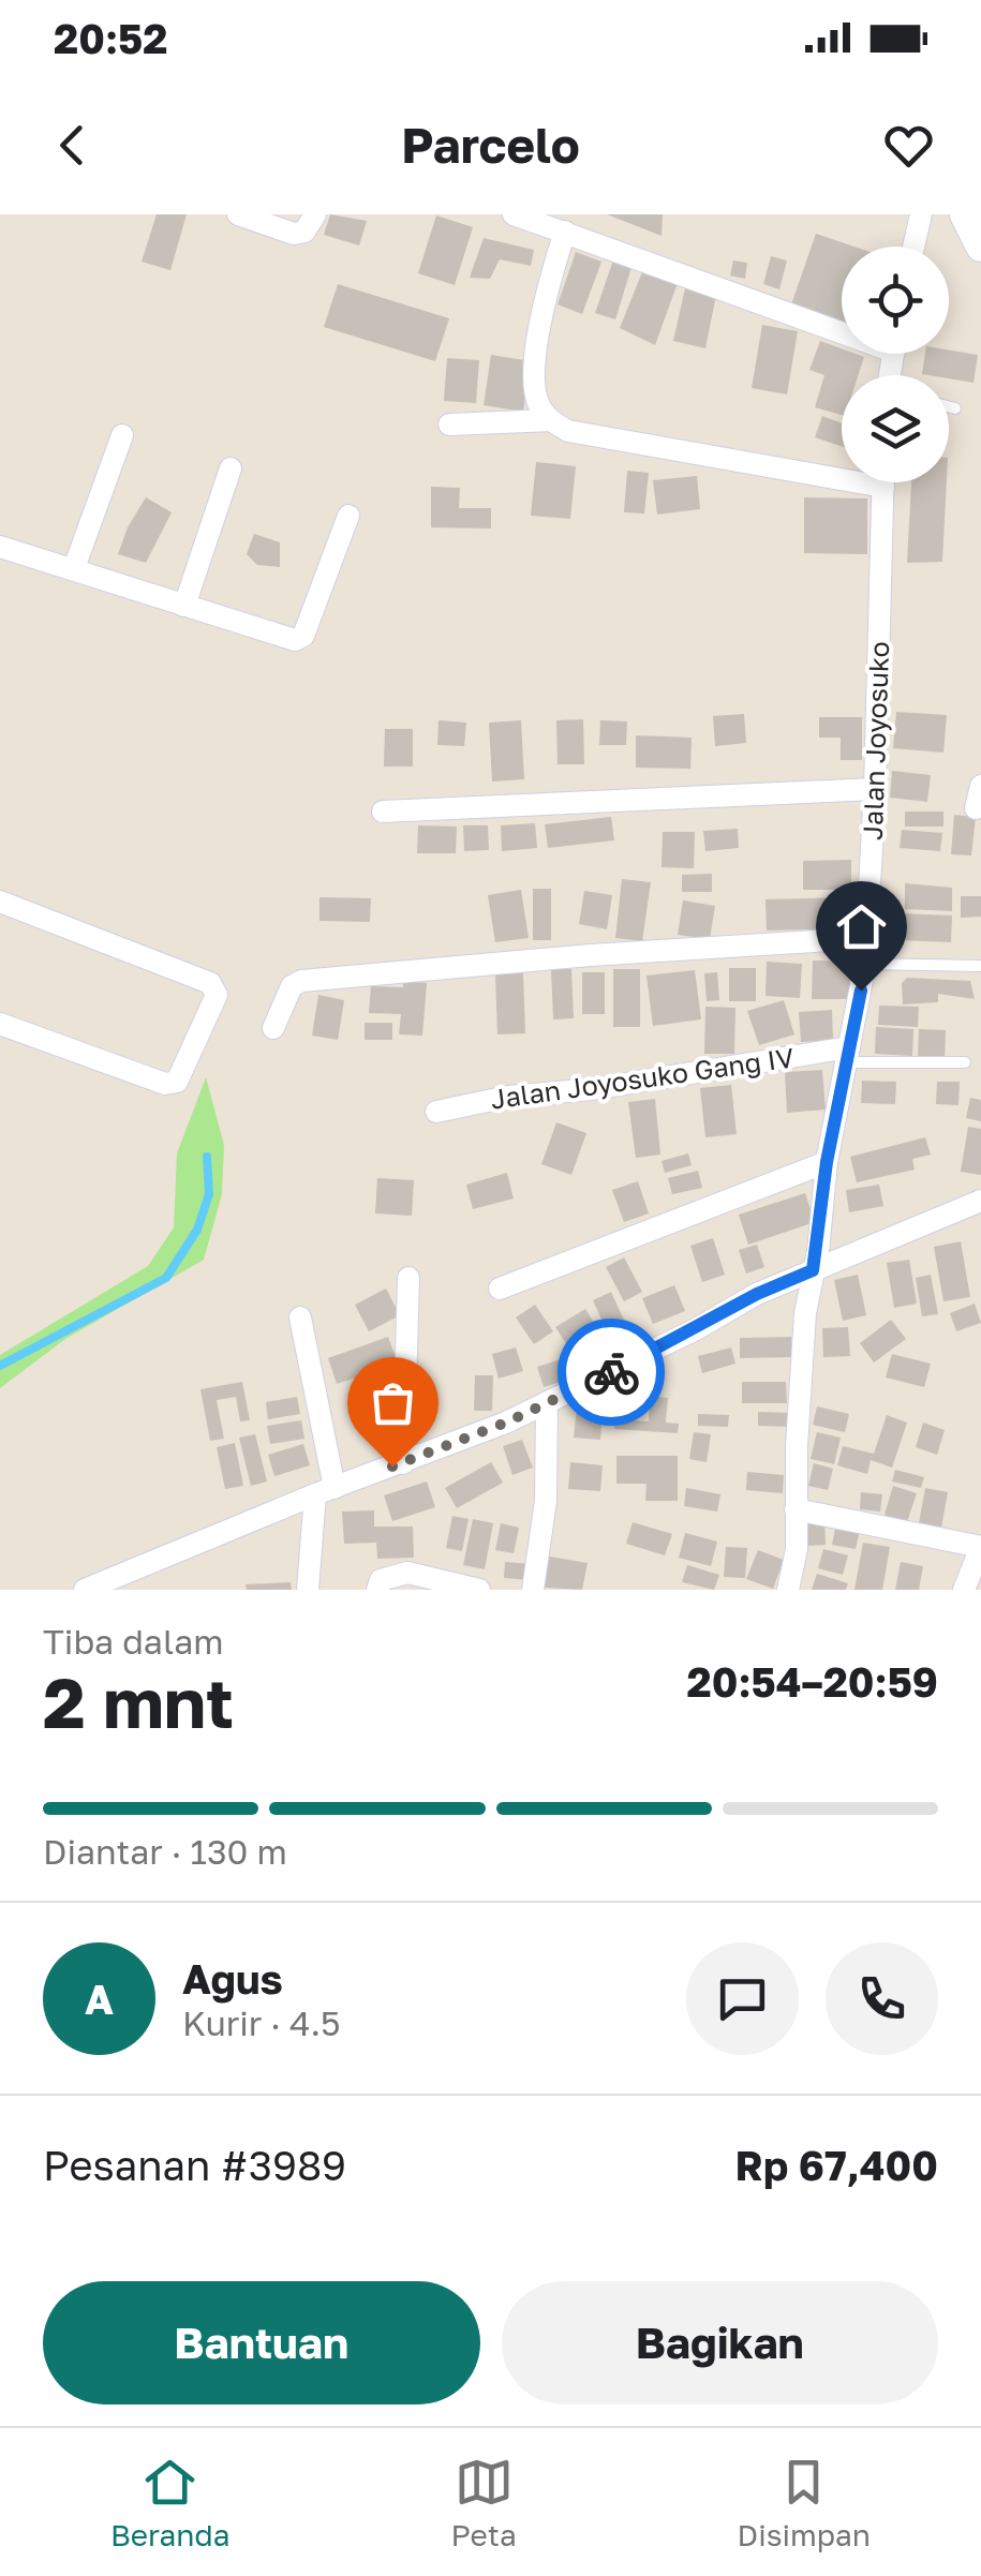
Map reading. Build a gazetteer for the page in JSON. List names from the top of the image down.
{
  "streets": {
    "street": ["Jalan Joyosuko", "Jalan Joyosuko Gang IV"]
  },
  "crossings": [
    ["Jalan Joyosuko", "Jalan Joyosuko Gang IV"]
  ],
  "page": {
    "status": "20:52",
    "header": "Parcelo",
    "heading": ["2 mnt", "Tiba dalam", "20:54–20:59"],
    "panel": [
      "Agus",
      "Kurir · 4.5",
      "Pesanan #3989",
      "Rp 67,400"
    ],
    "bar": "Diantar · 130 m",
    "round": "A",
    "buttons": ["Bantuan", "Bagikan"],
    "tabs": ["Beranda", "Peta", "Disimpan"]
  }
}
